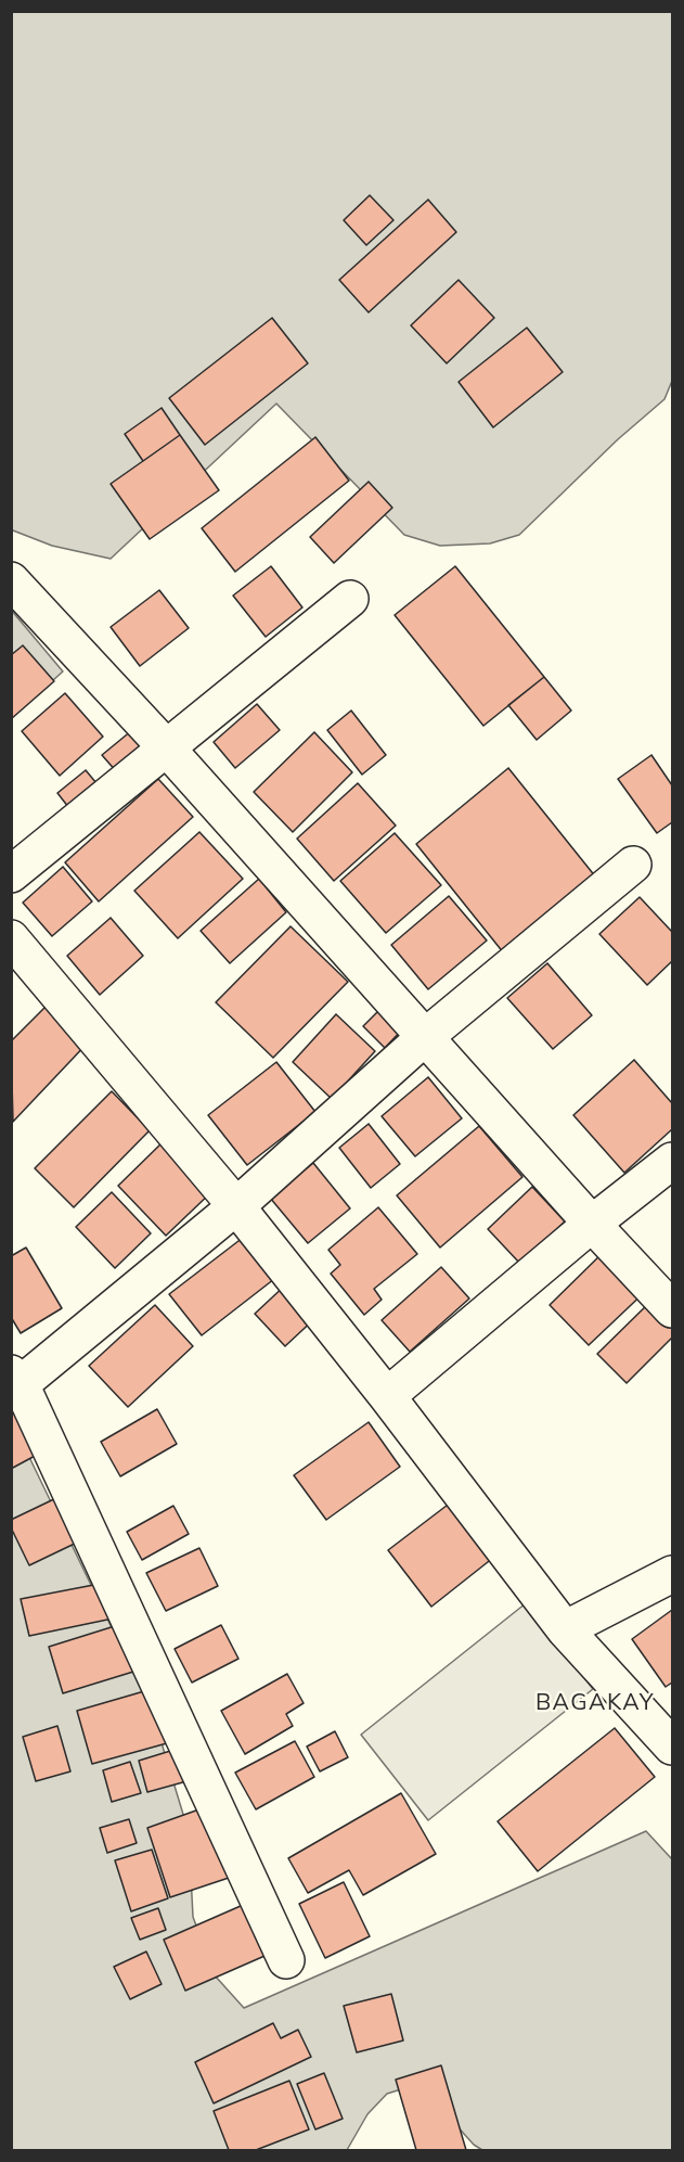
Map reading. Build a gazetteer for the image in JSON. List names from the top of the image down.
{
  "districts": ["BAGAKAY"]
}
